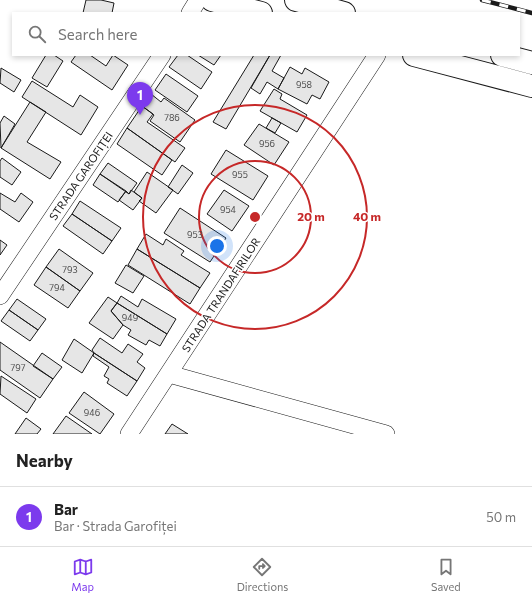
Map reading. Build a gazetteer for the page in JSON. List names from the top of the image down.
{
  "streets": {
    "street": ["STRADA GAROFIȚEI", "STRADA TRANDAFIRILOR"]
  },
  "house_numbers": [
    "958",
    "786",
    "956",
    "955",
    "954",
    "953",
    "793",
    "794",
    "949",
    "797",
    "946"
  ],
  "page": {
    "search": "Search here",
    "pins": "1",
    "heading": "Nearby",
    "list": [
      {
        "mark": "1",
        "name": "Bar",
        "note": "Bar · Strada Garofiței",
        "value": "50 m"
      }
    ],
    "nav": ["Map", "Directions", "Saved"]
  },
  "rings": ["20 m", "40 m"]
}
